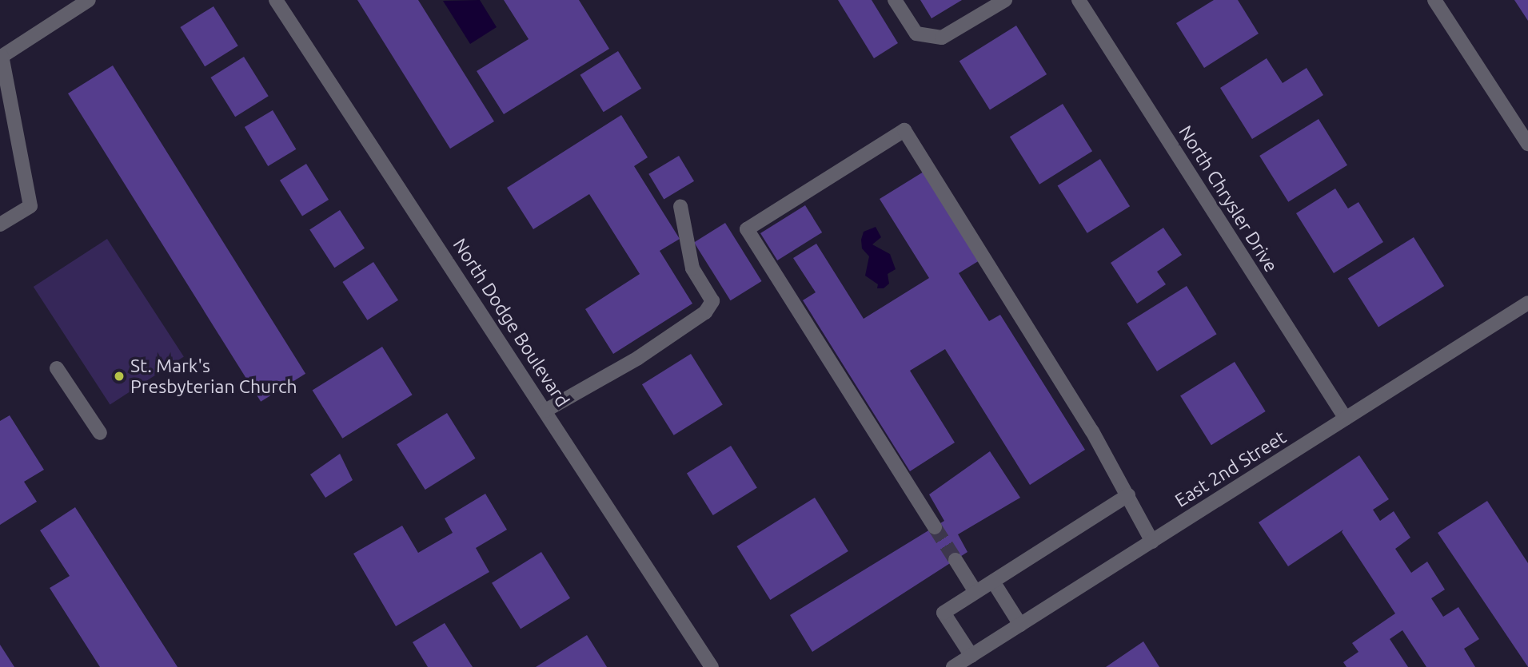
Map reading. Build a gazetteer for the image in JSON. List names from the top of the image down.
{
  "streets": {
    "street": ["North Chrysler Drive", "North Dodge Boulevard", "East 2nd Street"]
  },
  "crossings": [
    ["North Chrysler Drive", "East 2nd Street"]
  ],
  "places": ["St. Mark's Presbyterian Church"]
}
